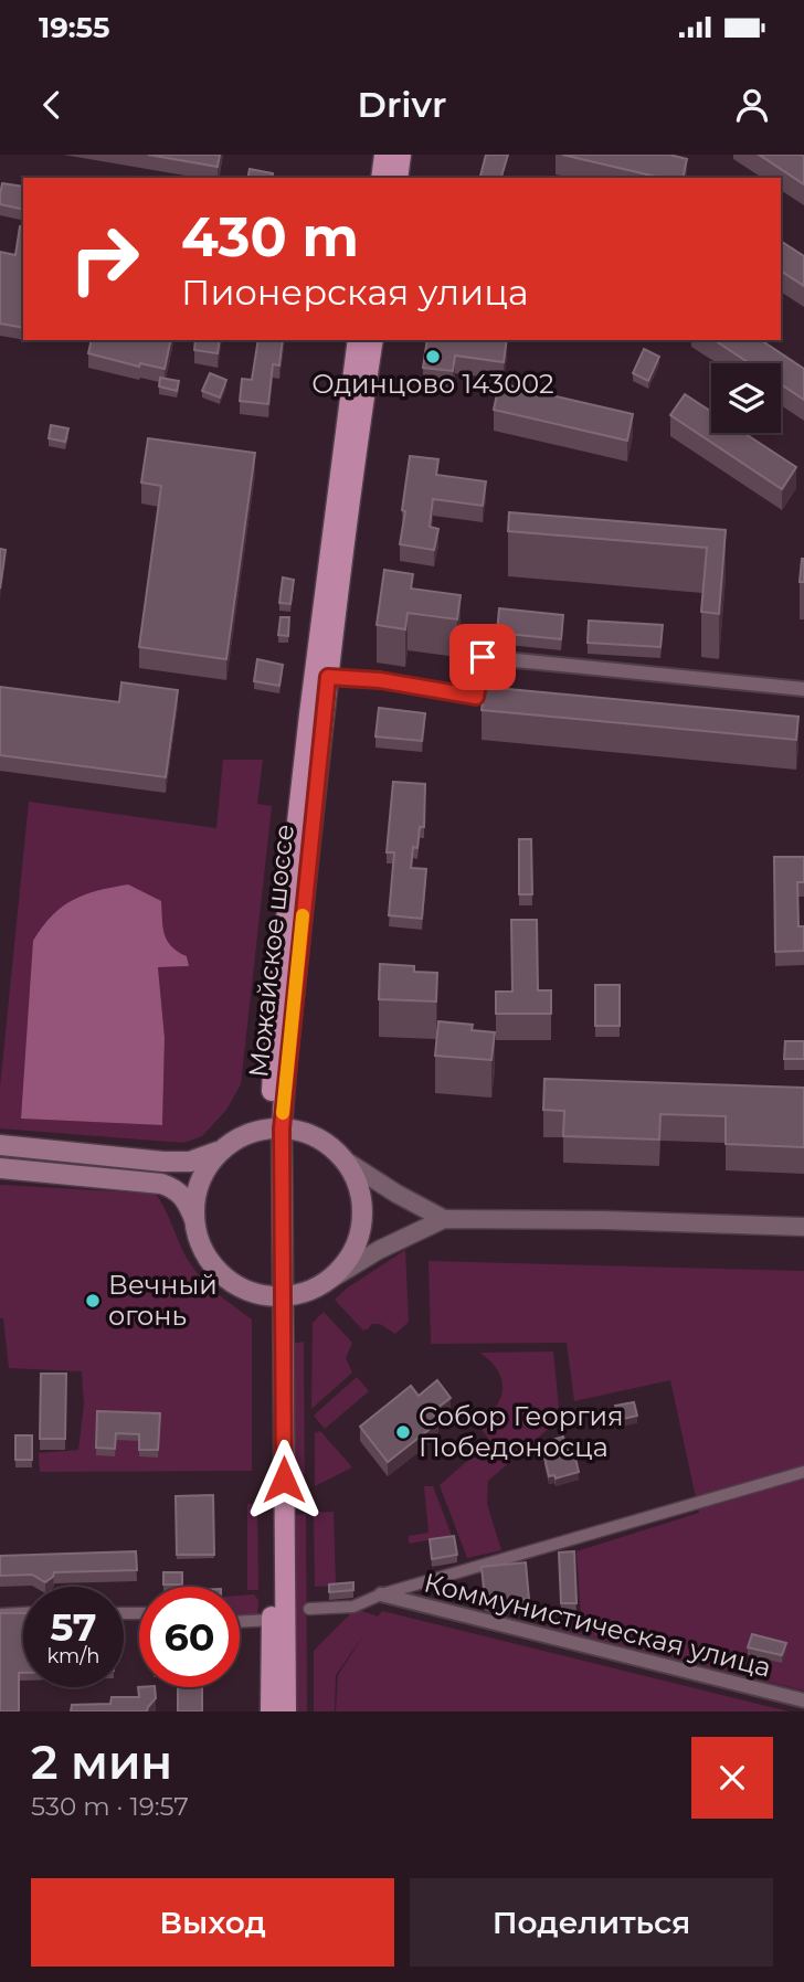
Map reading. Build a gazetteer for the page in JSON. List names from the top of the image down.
{
  "streets": {
    "main road": ["Можайское шоссе"],
    "street": ["Коммунистическая улица"]
  },
  "places": ["Одинцово 143002", "Вечный огонь", "Собор Георгия Победоносца"],
  "page": {
    "status": "19:55",
    "header": "Drivr",
    "turn": ["430 m", "Пионерская улица"],
    "speed": "57 km/h",
    "limit": "60",
    "heading": ["2 мин", "530 m · 19:57"],
    "buttons": ["Выход", "Поделиться"]
  }
}
